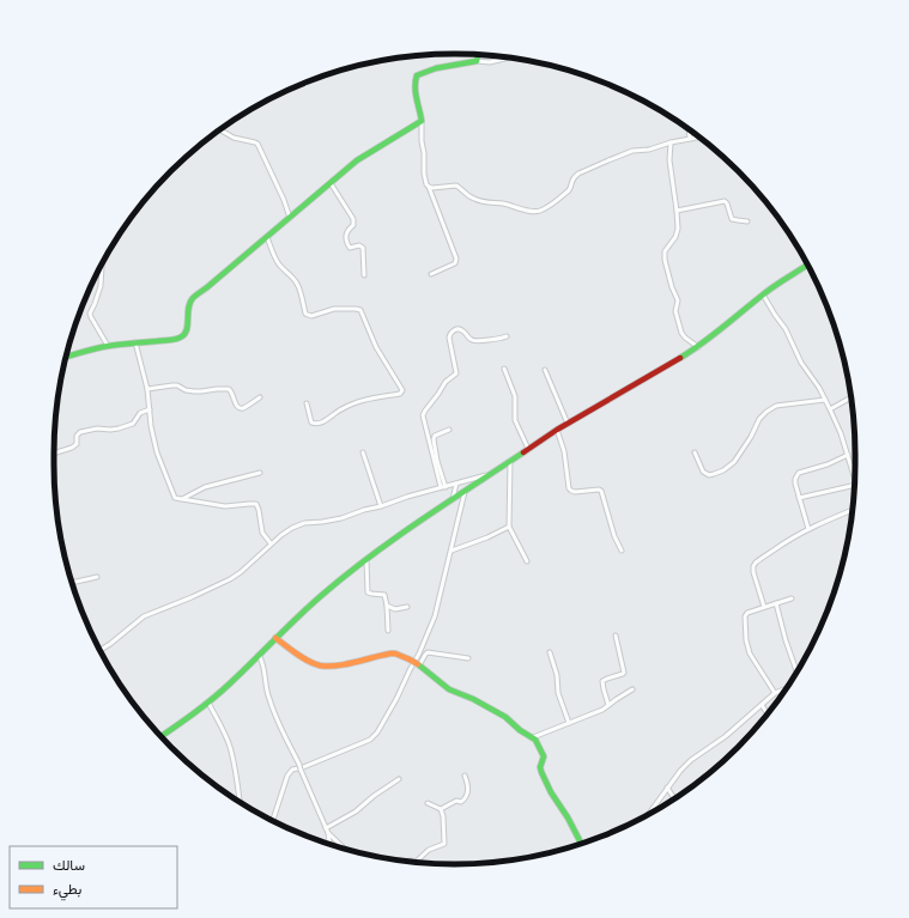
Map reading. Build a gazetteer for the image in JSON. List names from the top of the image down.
{
  "legend": ["سالك", "بطيء"]
}
